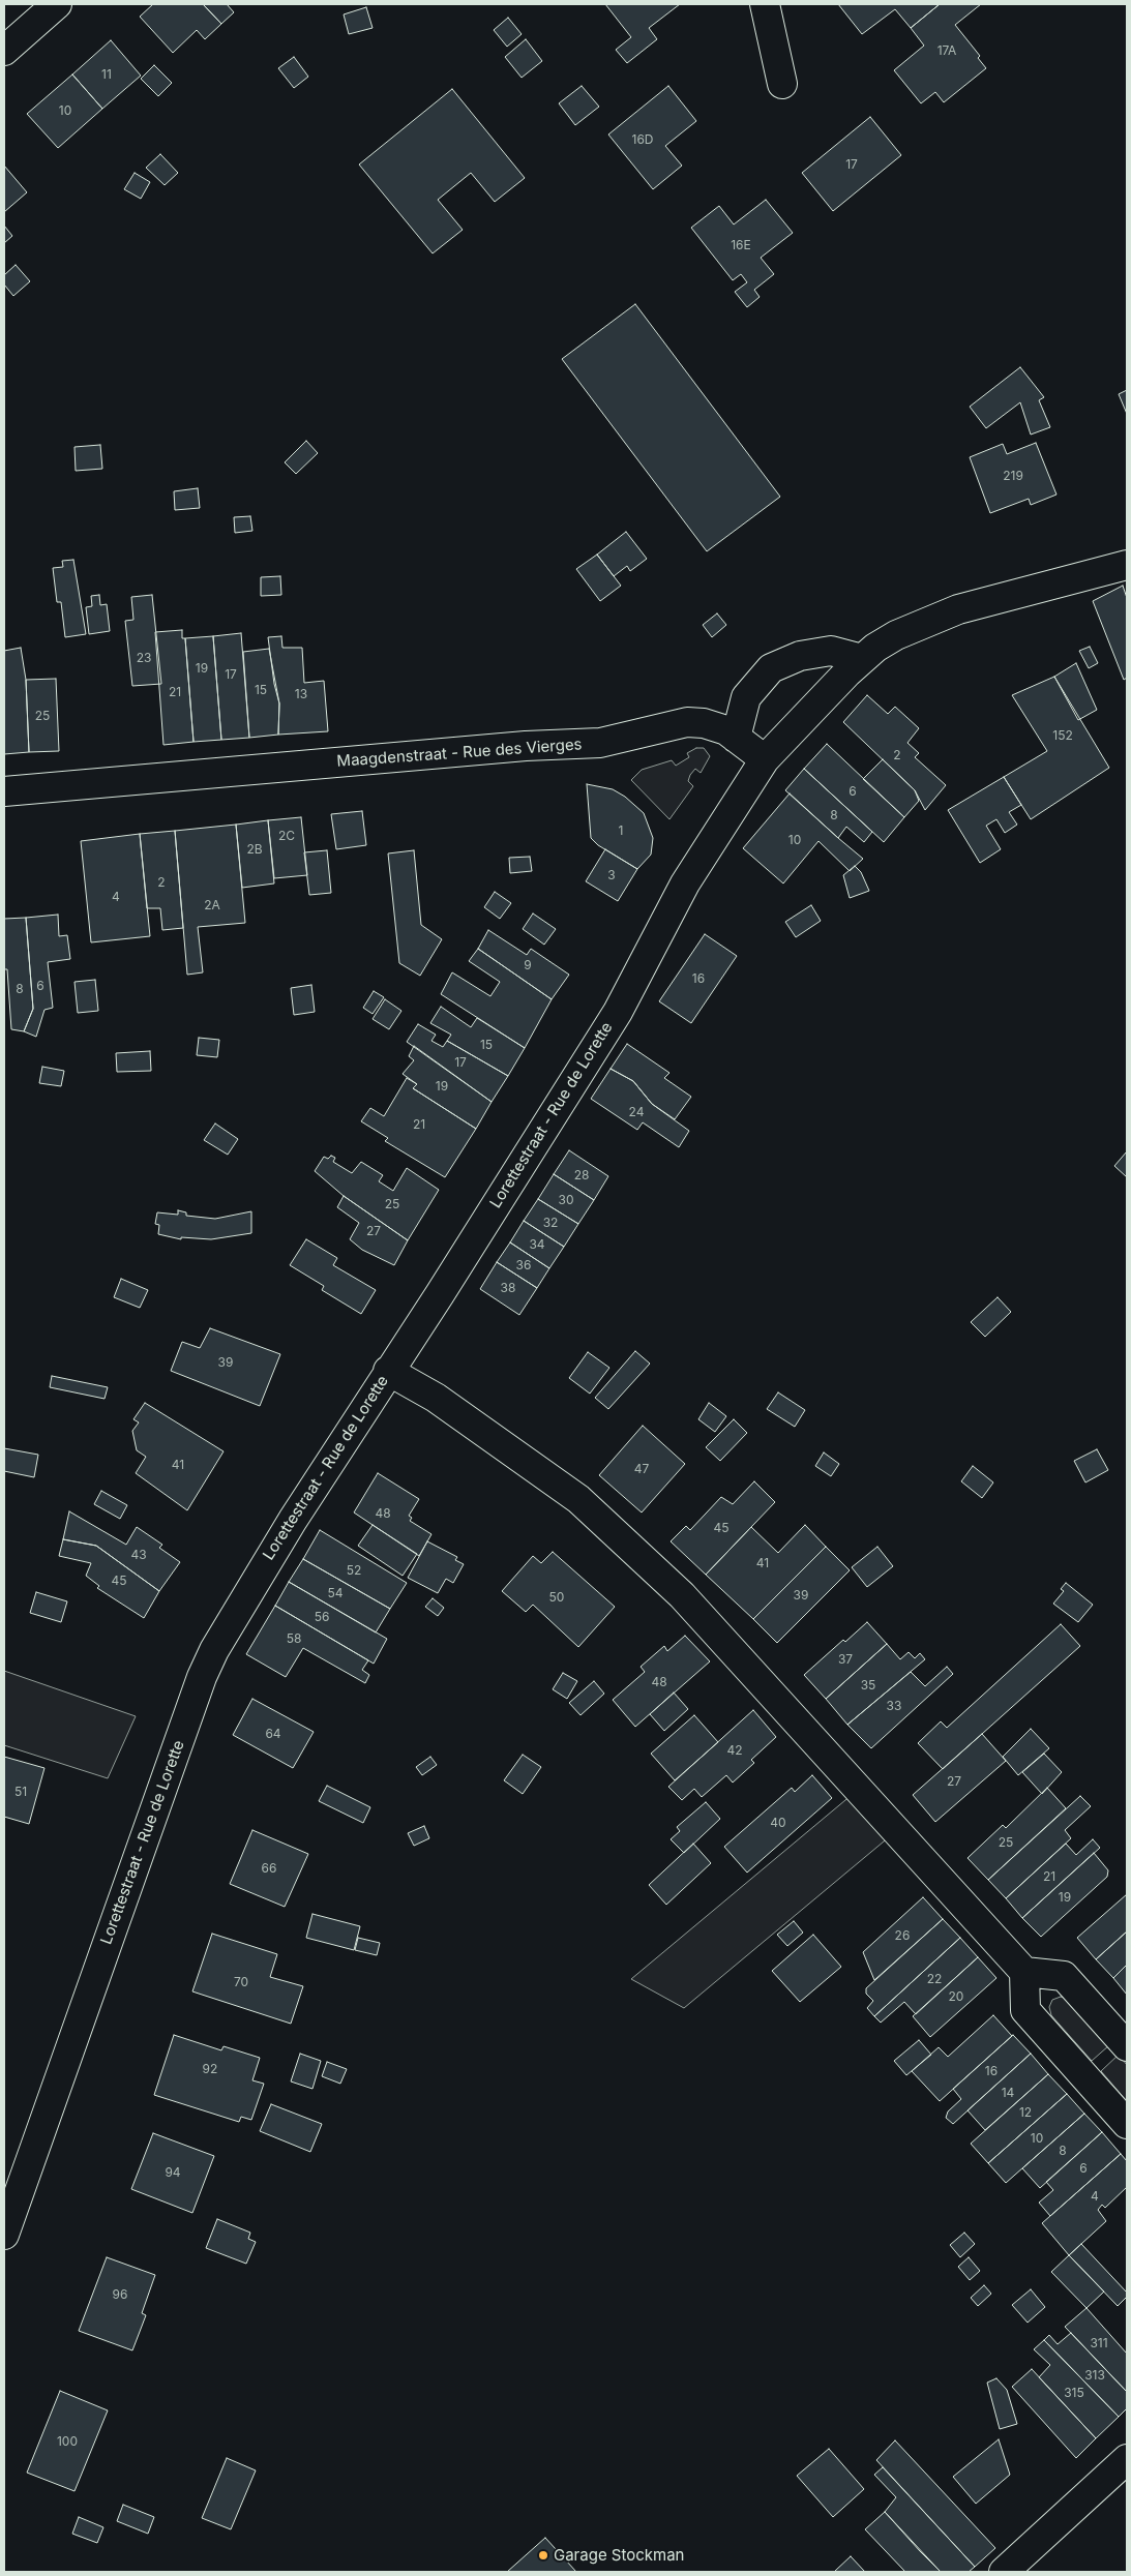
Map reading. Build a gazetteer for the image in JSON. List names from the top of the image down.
{
  "streets": {
    "street": ["Maagdenstraat - Rue des Vierges", "Lorettestraat - Rue de Lorette"]
  },
  "places": ["Garage Stockman"],
  "house_numbers": [
    "17A",
    "11",
    "10",
    "16D",
    "17",
    "16E",
    "219",
    "23",
    "19",
    "17",
    "15",
    "21",
    "13",
    "25",
    "152",
    "2",
    "6",
    "8",
    "1",
    "2C",
    "10",
    "2B",
    "3",
    "2",
    "4",
    "2A",
    "9",
    "16",
    "6",
    "8",
    "15",
    "17",
    "19",
    "24",
    "21",
    "28",
    "30",
    "25",
    "32",
    "27",
    "34",
    "36",
    "38",
    "39",
    "41",
    "47",
    "48",
    "45",
    "43",
    "41",
    "52",
    "45",
    "54",
    "39",
    "50",
    "56",
    "58",
    "37",
    "48",
    "35",
    "33",
    "64",
    "42",
    "27",
    "51",
    "40",
    "25",
    "66",
    "21",
    "19",
    "26",
    "22",
    "70",
    "20",
    "92",
    "16",
    "14",
    "12",
    "10",
    "8",
    "6",
    "94",
    "4",
    "96",
    "311",
    "313",
    "315",
    "100"
  ]
}
